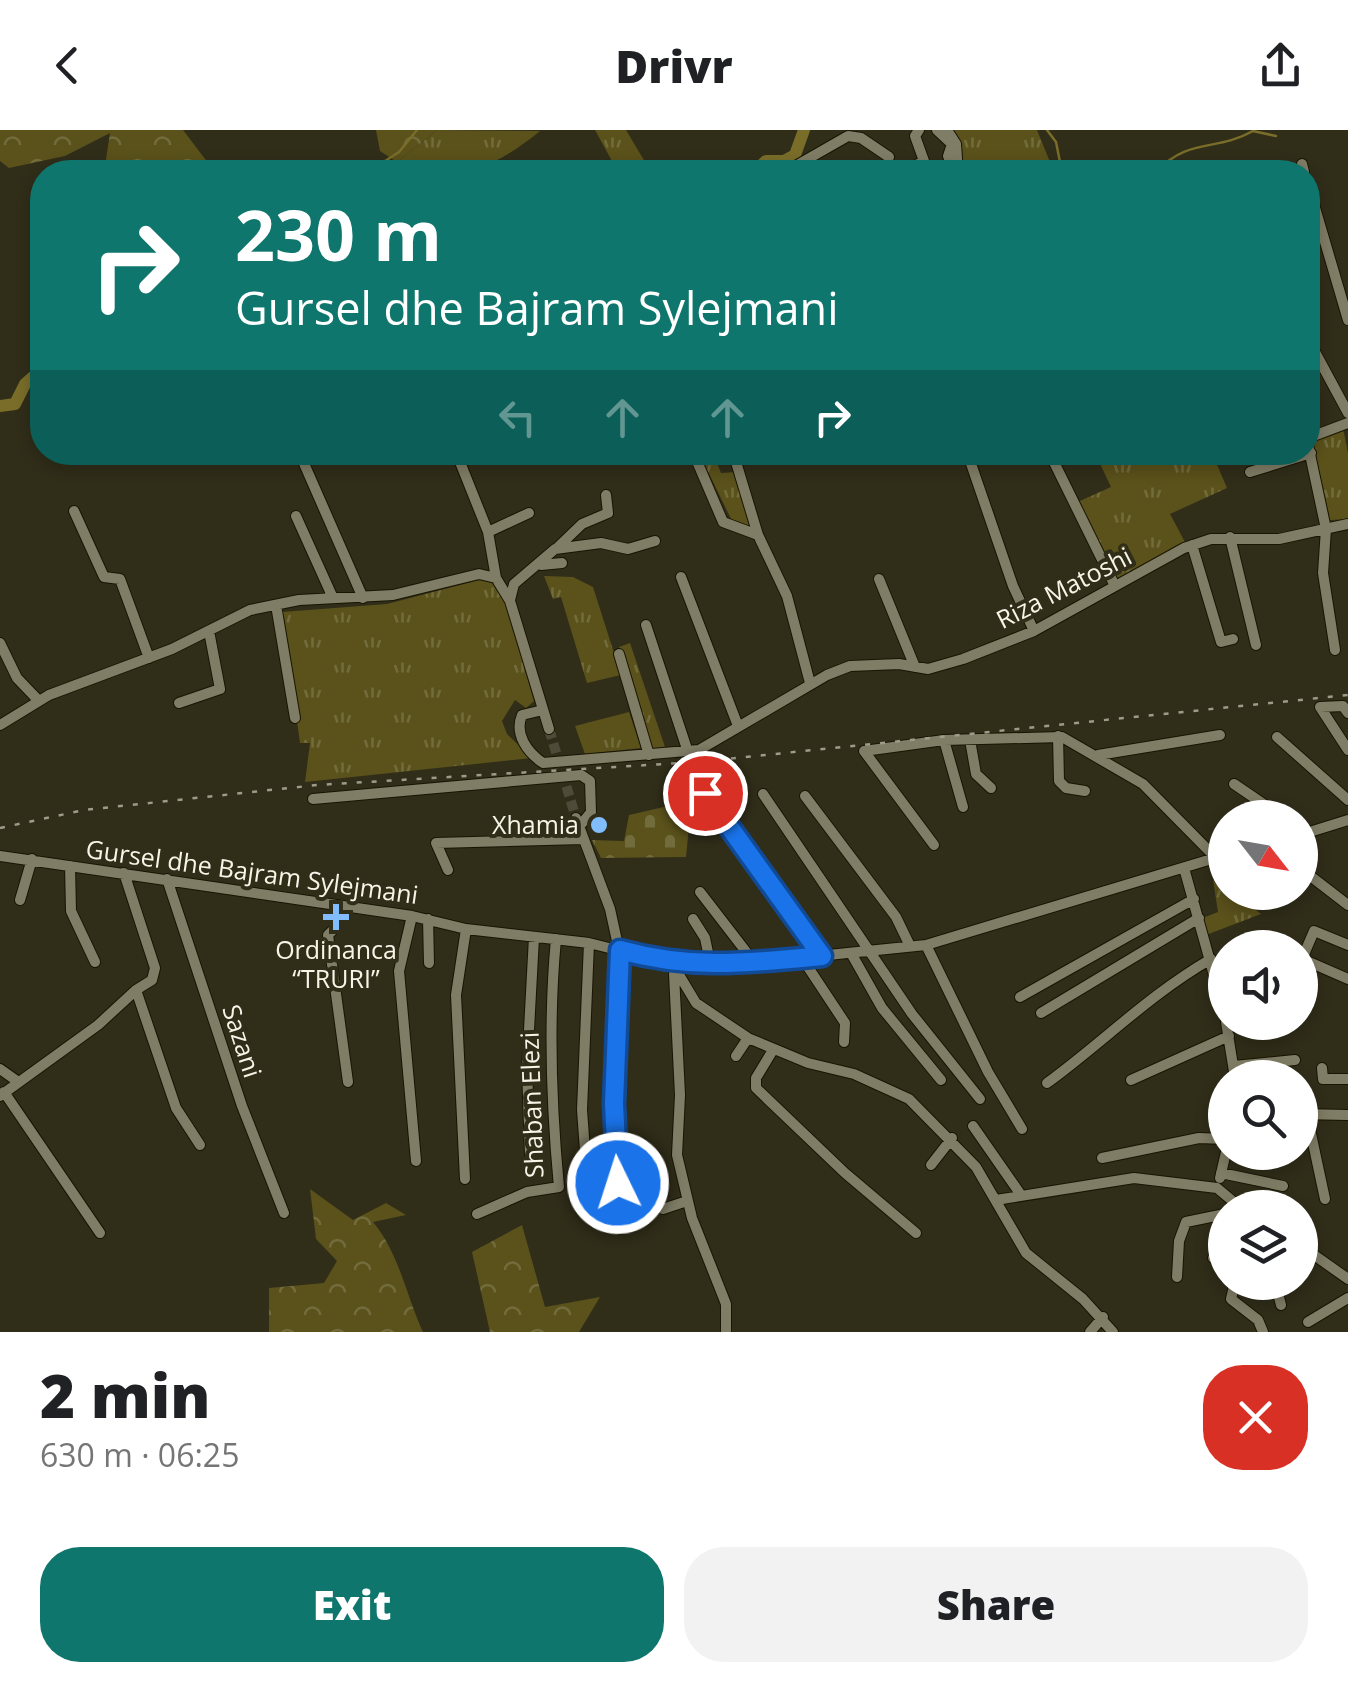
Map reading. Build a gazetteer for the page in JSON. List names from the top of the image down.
{
  "streets": {
    "street": [
      "Riza Matoshi",
      "Gursel dhe Bajram Sylejmani",
      "Sazani",
      "Shaban Elezi"
    ]
  },
  "crossings": [
    ["Gursel dhe Bajram Sylejmani", "Sazani"],
    ["Gursel dhe Bajram Sylejmani", "Shaban Elezi"]
  ],
  "places": {
    "other": ["Xhamia"],
    "health": ["Ordinanca “TRURI”"]
  },
  "north": "bottom right",
  "page": {
    "header": "Drivr",
    "turn": ["230 m", "Gursel dhe Bajram Sylejmani"],
    "heading": ["2 min", "630 m · 06:25"],
    "buttons": ["Exit", "Share"]
  }
}
